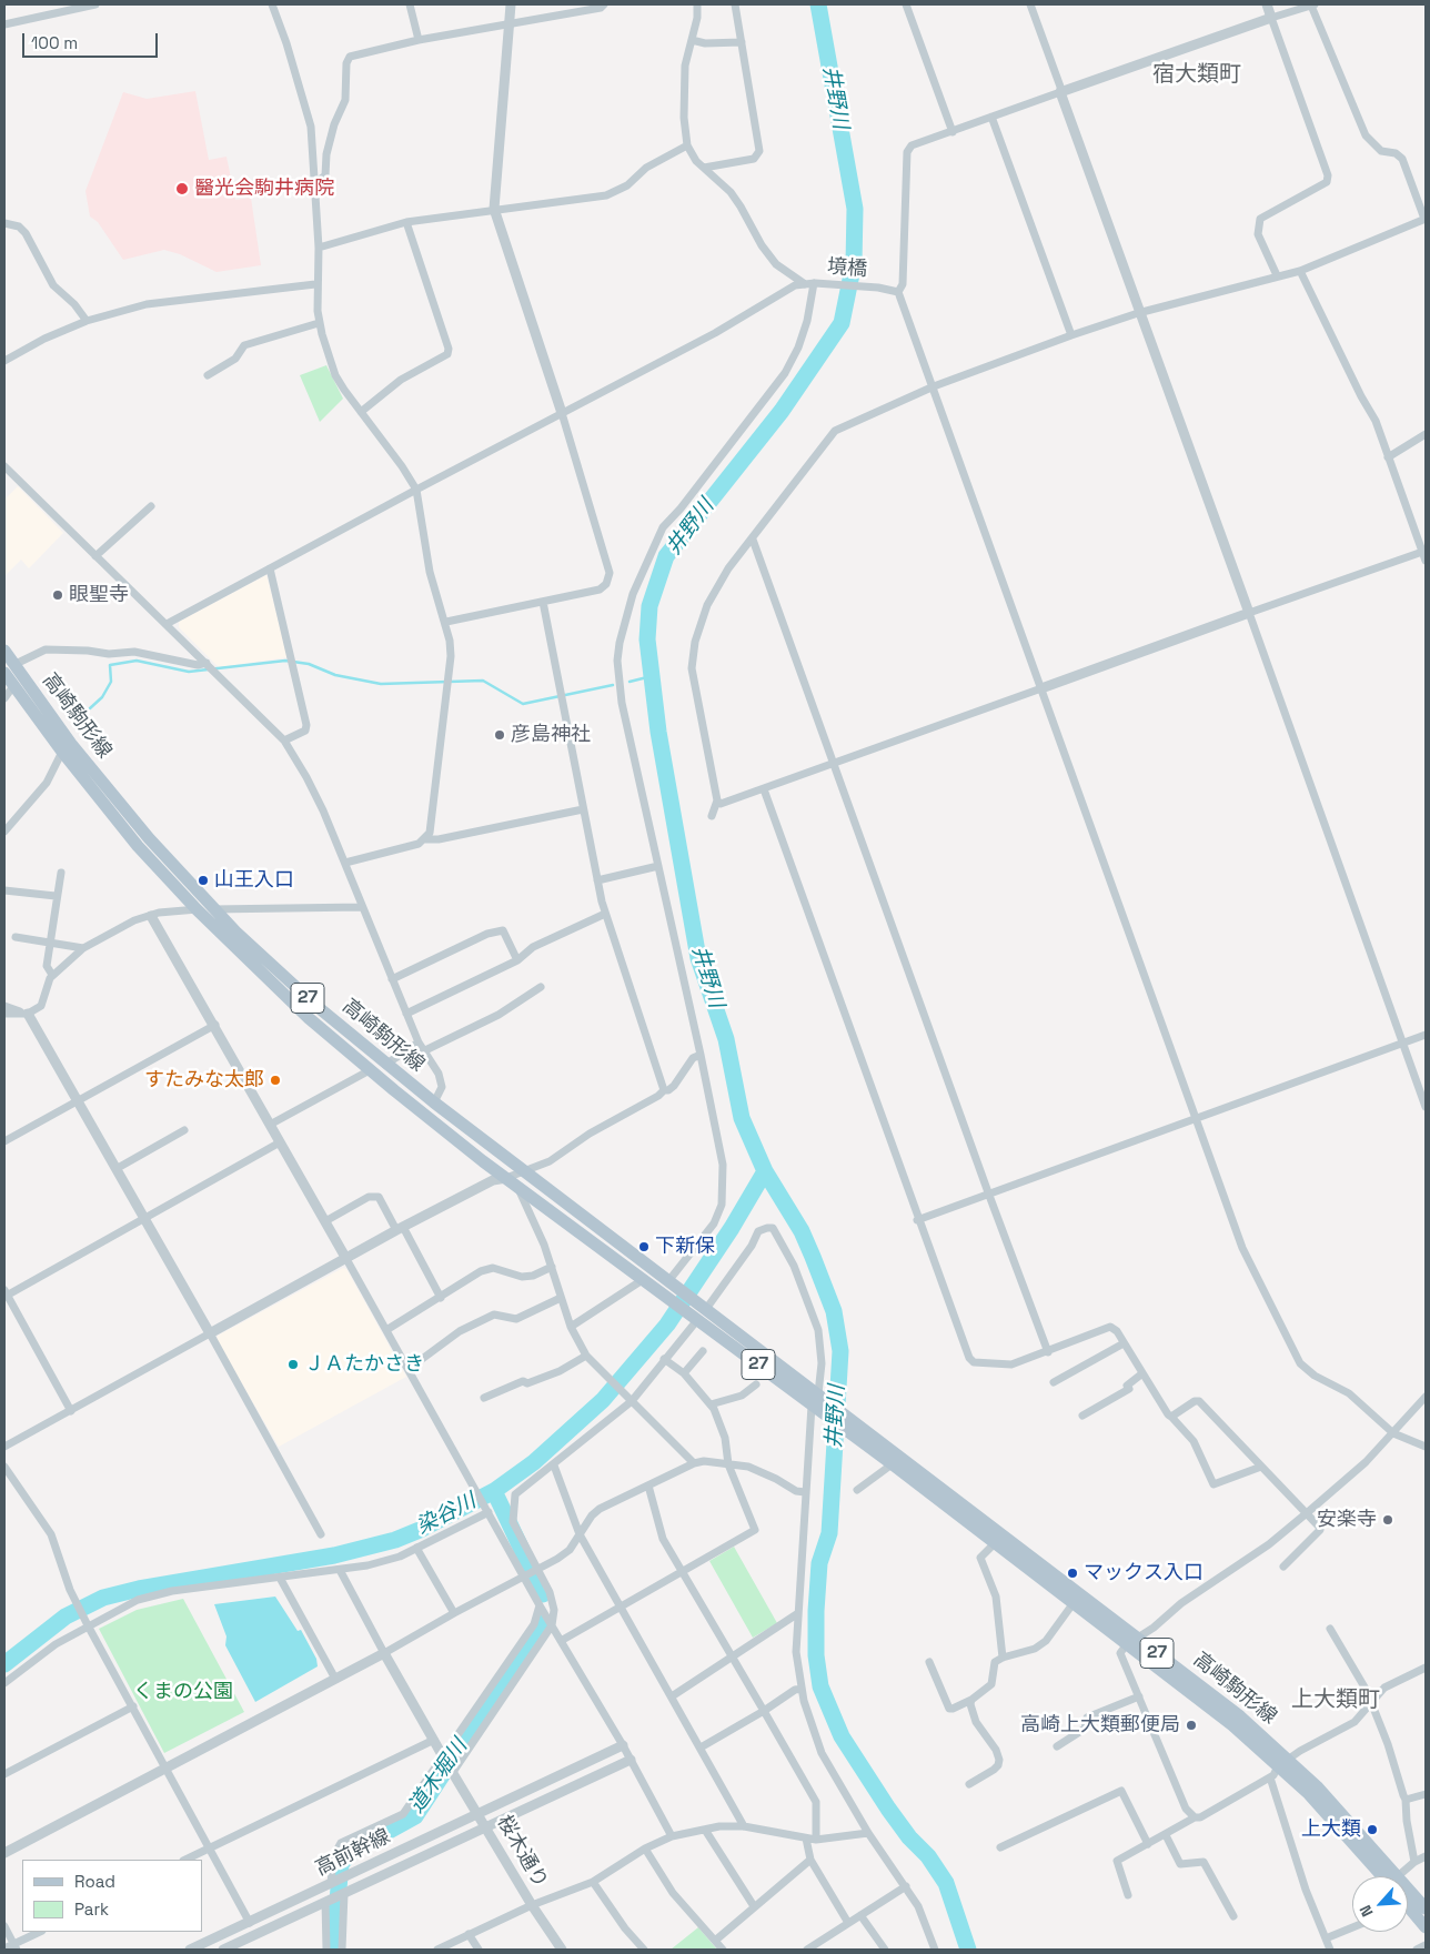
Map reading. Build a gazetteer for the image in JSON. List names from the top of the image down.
{
  "streets": {
    "main road": ["高崎駒形線", "27"],
    "street": ["境橋", "桜木通り", "高前幹線"]
  },
  "crossings": [
    ["高崎駒形線", "27"],
    ["桜木通り", "高前幹線"]
  ],
  "districts": ["宿大類町", "上大類町"],
  "water": ["井野川", "染谷川", "道木堀川"],
  "parks": ["くまの公園"],
  "places": [
    "醫光会駒井病院",
    "眼聖寺",
    "彦島神社",
    "山王入口",
    "すたみな太郎",
    "下新保",
    "ＪＡたかさき",
    "安楽寺",
    "マックス入口",
    "高崎上大類郵便局",
    "上大類"
  ],
  "legend": ["Road", "Park"],
  "scale_bar": "100 m",
  "north": "bottom left"
}
